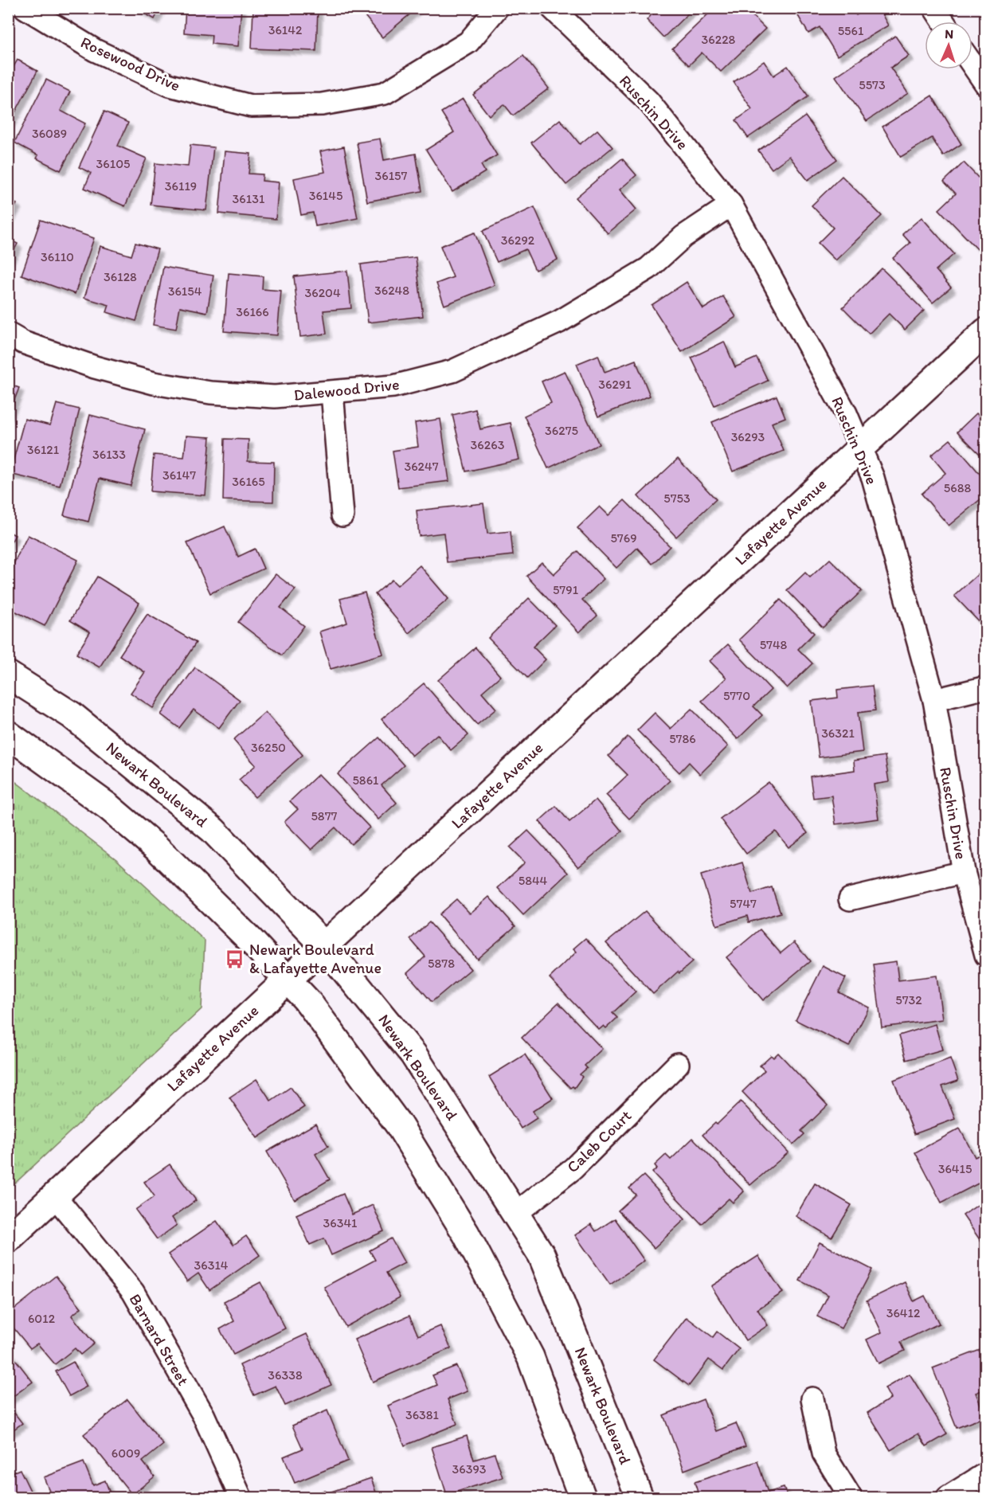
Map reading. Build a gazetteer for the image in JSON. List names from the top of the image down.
{
  "streets": {
    "main road": ["Lafayette Avenue", "Newark Boulevard"],
    "street": [
      "Rosewood Drive",
      "Ruschin Drive",
      "Dalewood Drive",
      "Caleb Court",
      "Barnard Street"
    ]
  },
  "crossings": [
    ["Ruschin Drive", "Dalewood Drive"],
    ["Ruschin Drive", "Lafayette Avenue"],
    ["Lafayette Avenue", "Newark Boulevard"],
    ["Lafayette Avenue", "Barnard Street"],
    ["Newark Boulevard", "Caleb Court"]
  ],
  "places": {
    "bus stop": ["Newark Boulevard & Lafayette Avenue"]
  },
  "house_numbers": [
    "36142",
    "5561",
    "36228",
    "5573",
    "36089",
    "36105",
    "36157",
    "36119",
    "36145",
    "36131",
    "36292",
    "36110",
    "36128",
    "36248",
    "36154",
    "36204",
    "36166",
    "36291",
    "36275",
    "36293",
    "36263",
    "36121",
    "36133",
    "36247",
    "36147",
    "36165",
    "5688",
    "5753",
    "5769",
    "5791",
    "5748",
    "5770",
    "36321",
    "5786",
    "36250",
    "5861",
    "5877",
    "5844",
    "5747",
    "5878",
    "5732",
    "36415",
    "36341",
    "36314",
    "36412",
    "6012",
    "36338",
    "36381",
    "6009",
    "36393"
  ],
  "north": "top"
}
